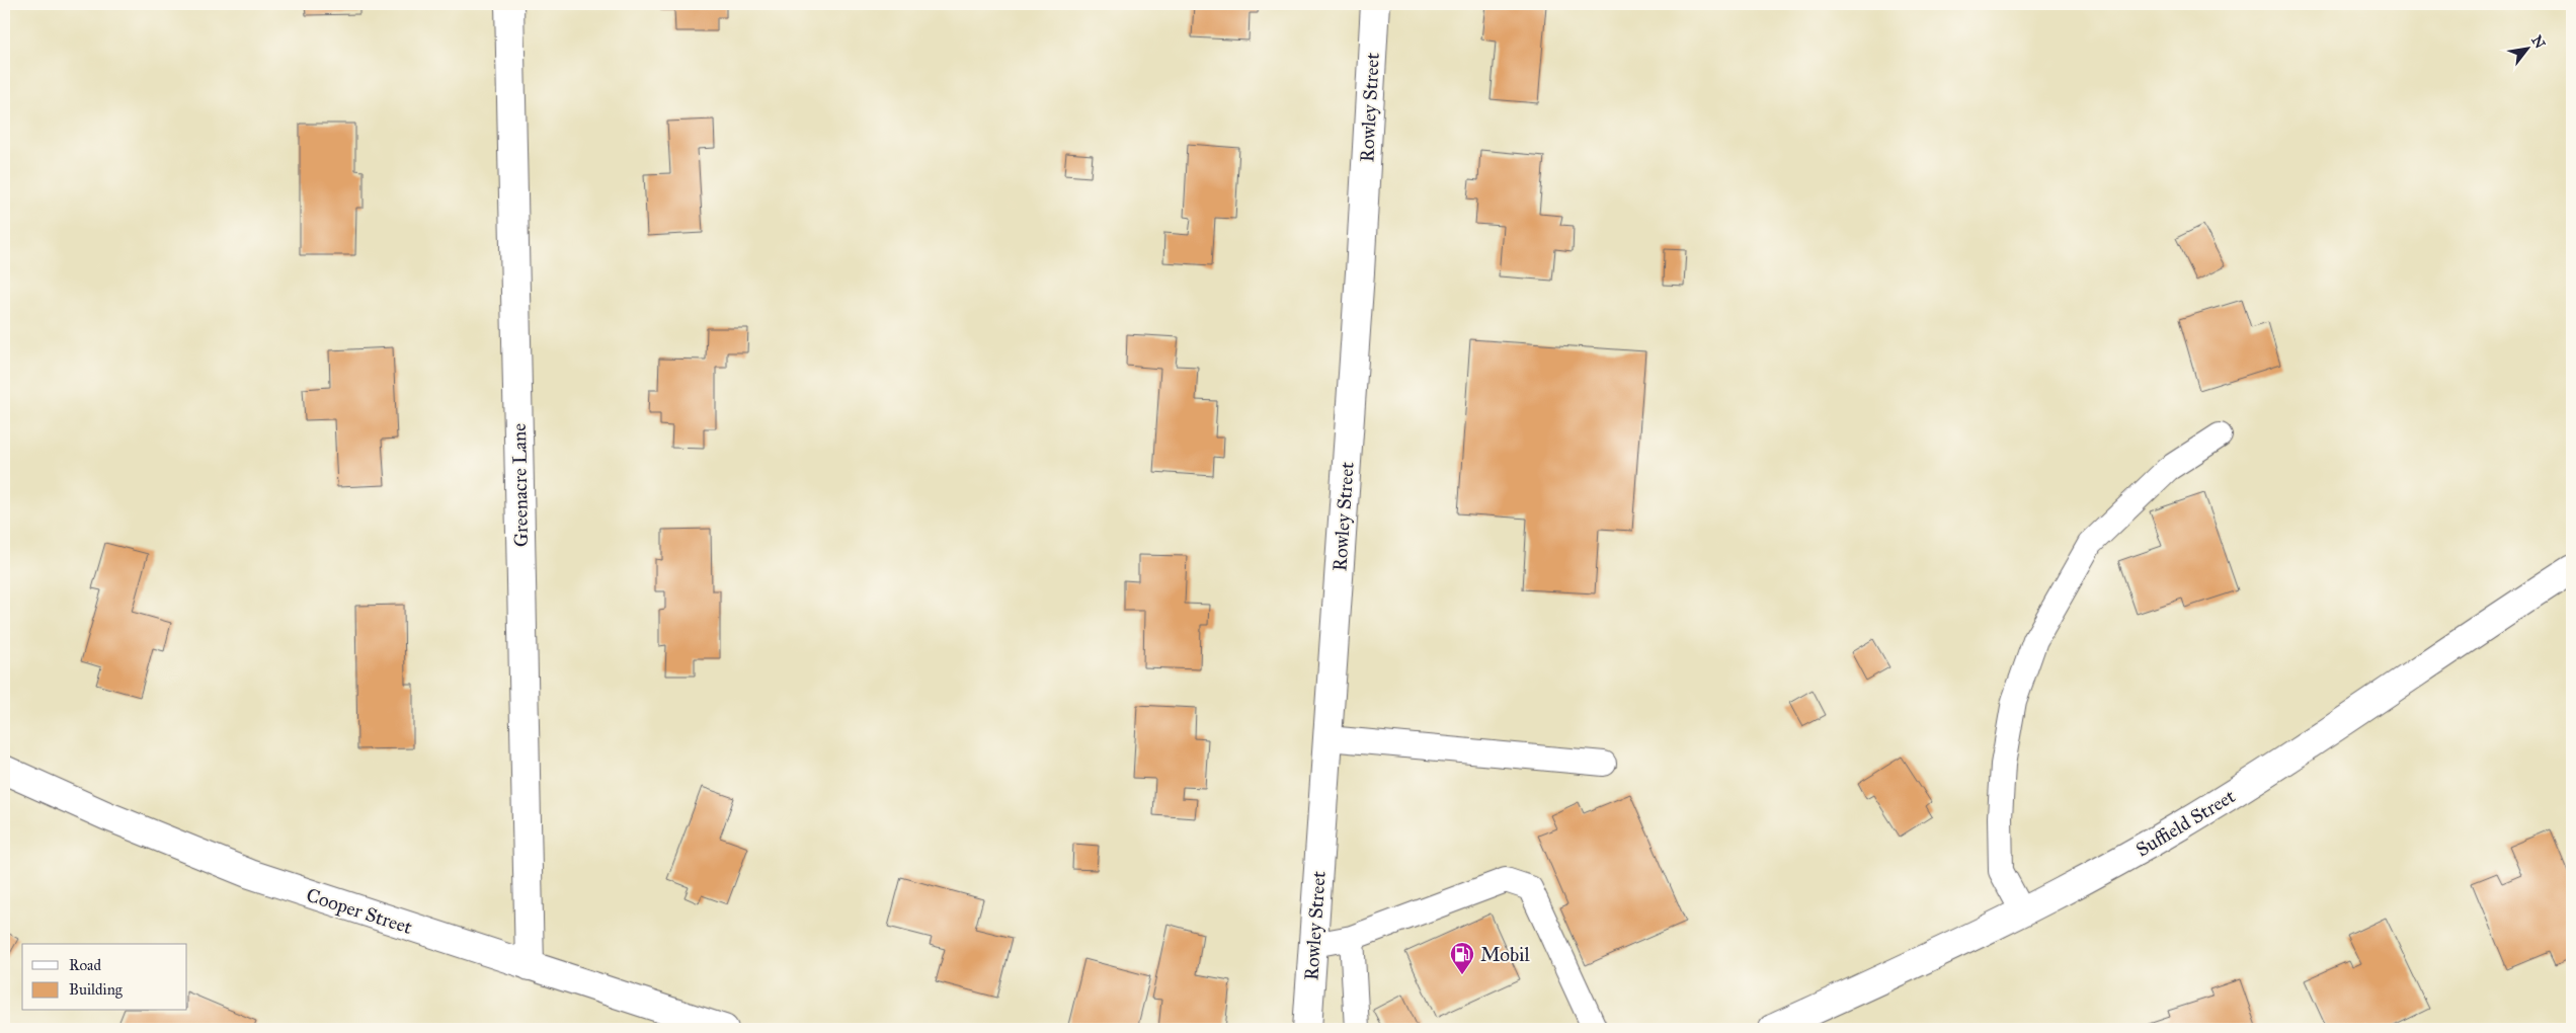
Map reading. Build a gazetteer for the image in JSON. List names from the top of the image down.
{
  "streets": {
    "street": [
      "Rowley Street",
      "Greenacre Lane",
      "Suffield Street",
      "Cooper Street"
    ]
  },
  "crossings": [
    ["Greenacre Lane", "Cooper Street"]
  ],
  "places": {
    "fuel station": ["Mobil"]
  },
  "legend": ["Road", "Building"],
  "north": "top right"
}
